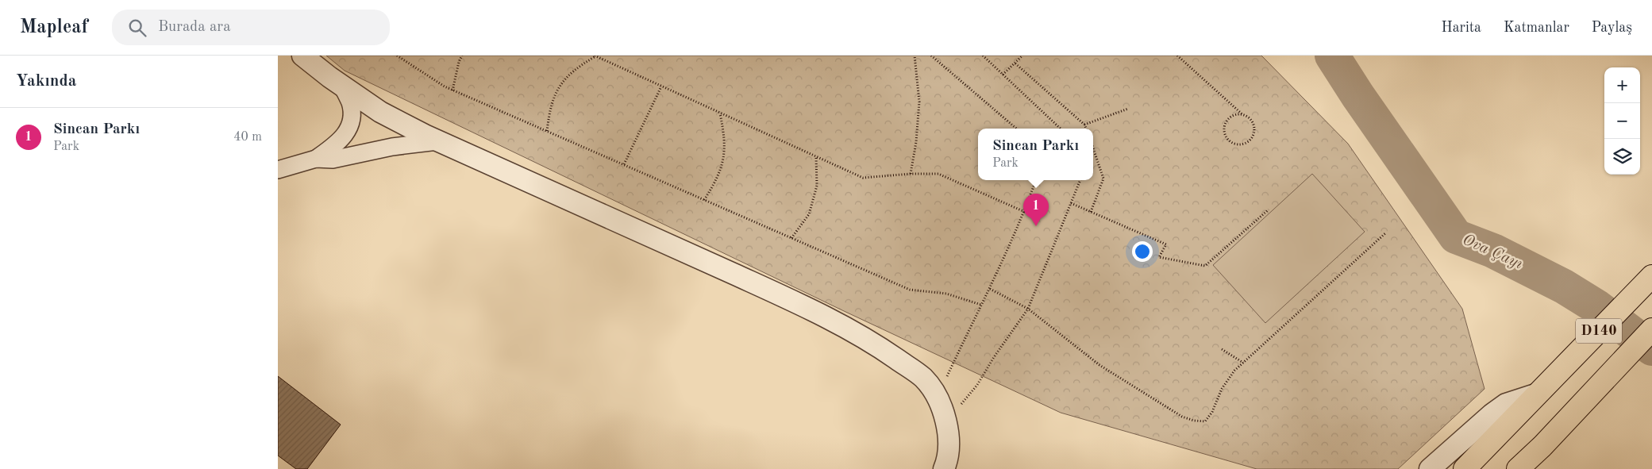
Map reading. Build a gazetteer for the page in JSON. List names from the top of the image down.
{
  "streets": {
    "highway": ["D140"]
  },
  "water": ["Ova Çayı"],
  "page": {
    "header": "Mapleaf",
    "search": "Burada ara",
    "nav": ["Harita", "Katmanlar", "Paylaş"],
    "heading": "Yakında",
    "map_buttons": ["+", "−"],
    "list": [
      {
        "mark": "1",
        "name": "Sincan Parkı",
        "note": "Park",
        "value": "40 m"
      }
    ],
    "popup": ["Sincan Parkı", "Park"],
    "pins": "1"
  }
}
